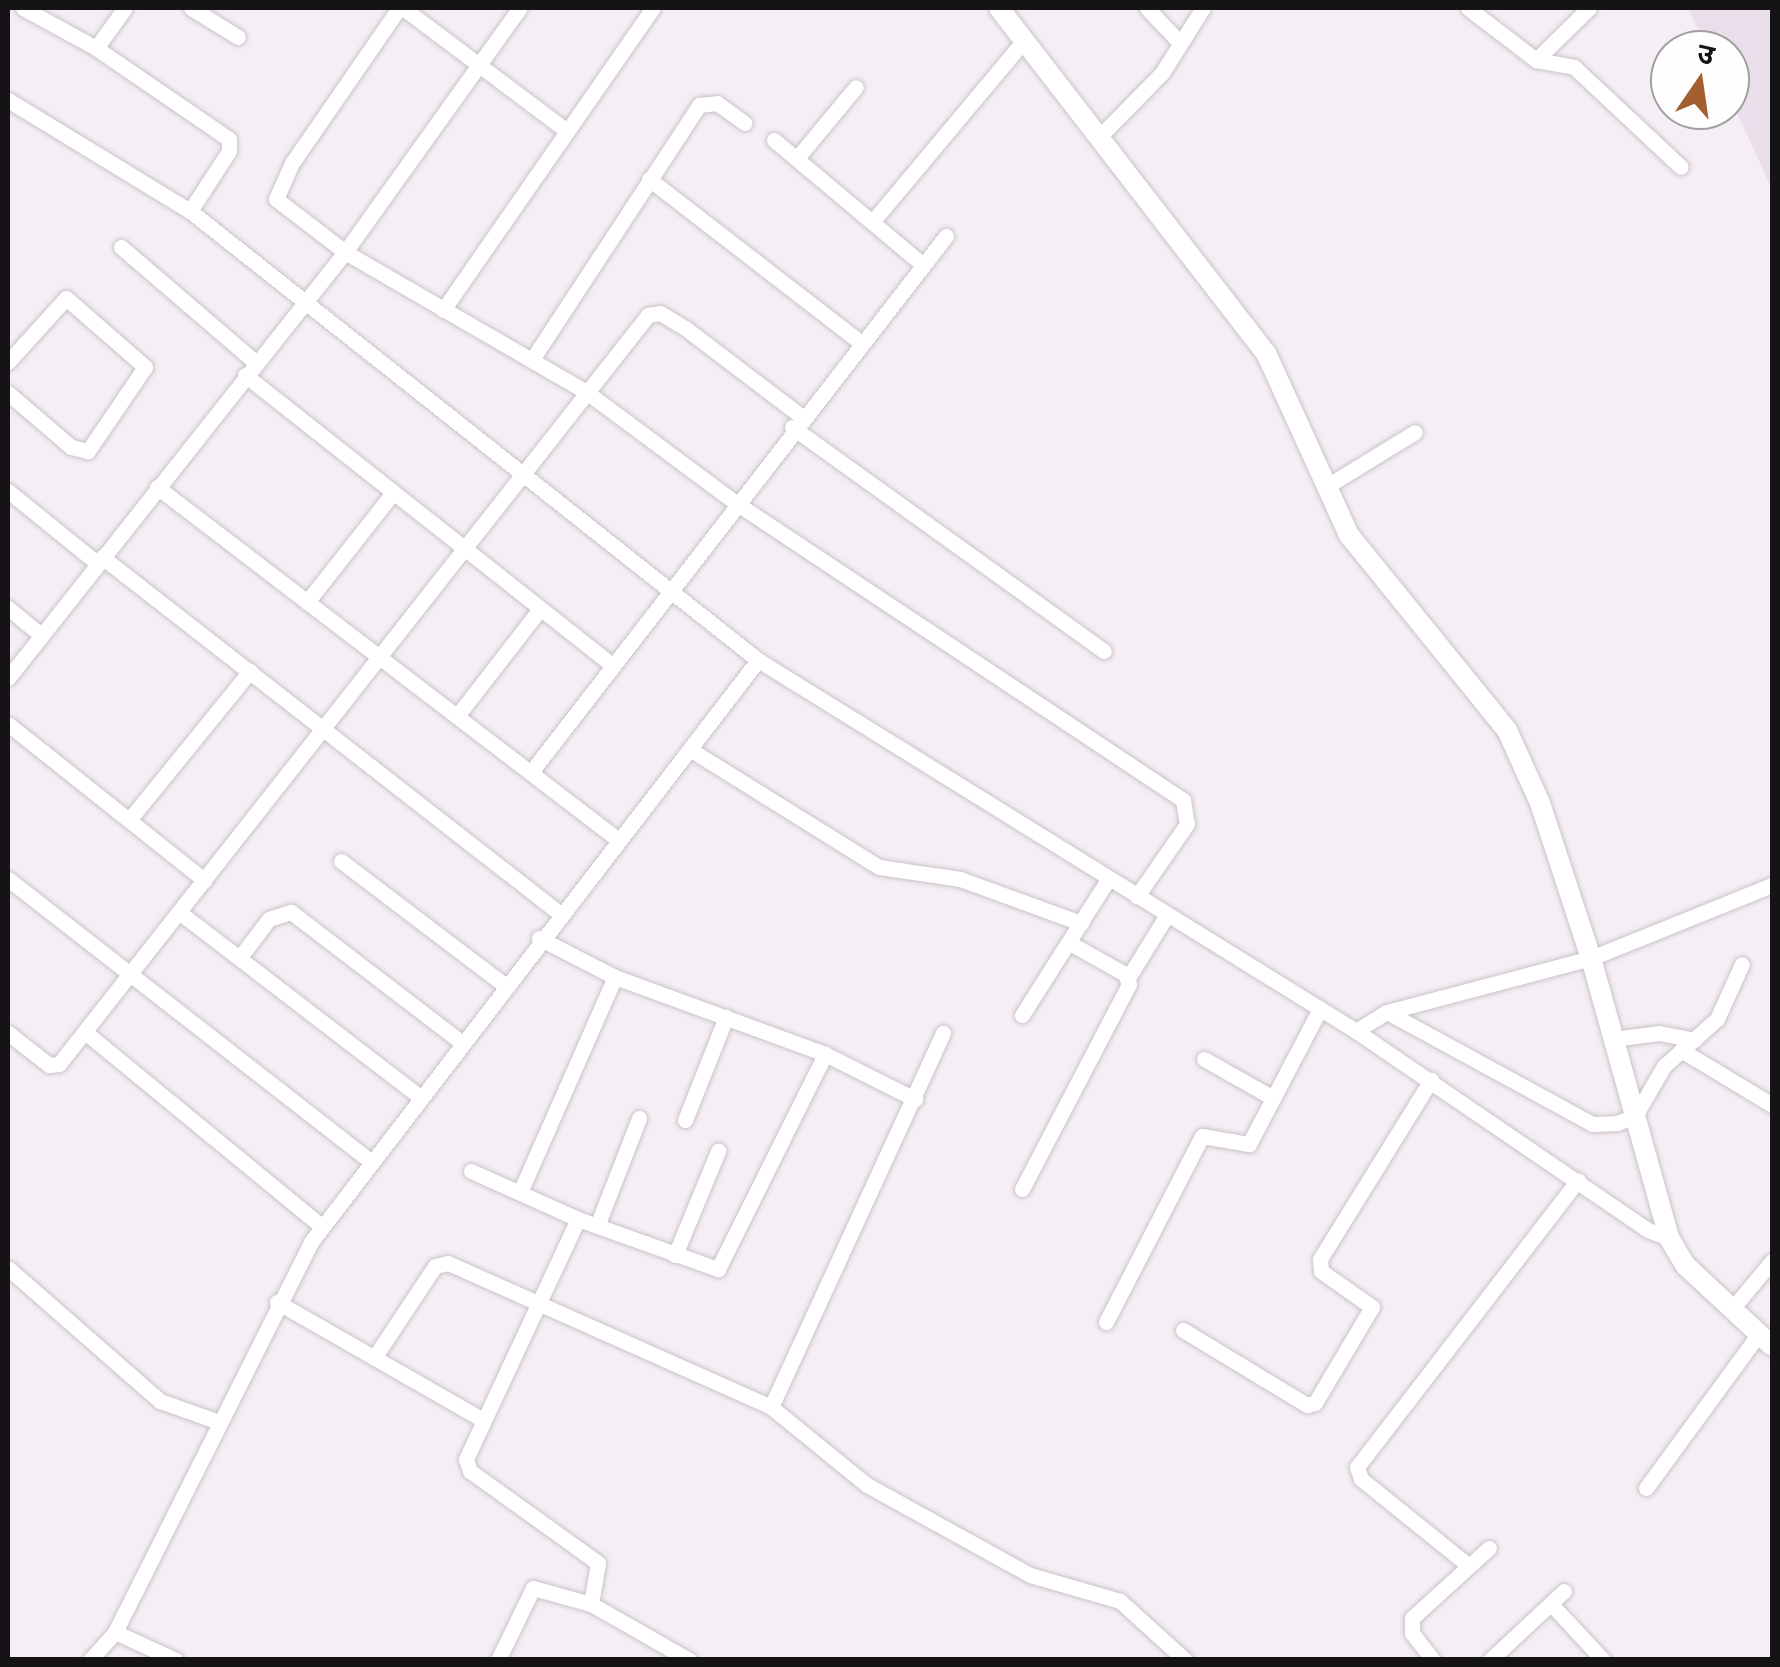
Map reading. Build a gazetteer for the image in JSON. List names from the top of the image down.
{
  "north": "top"
}
